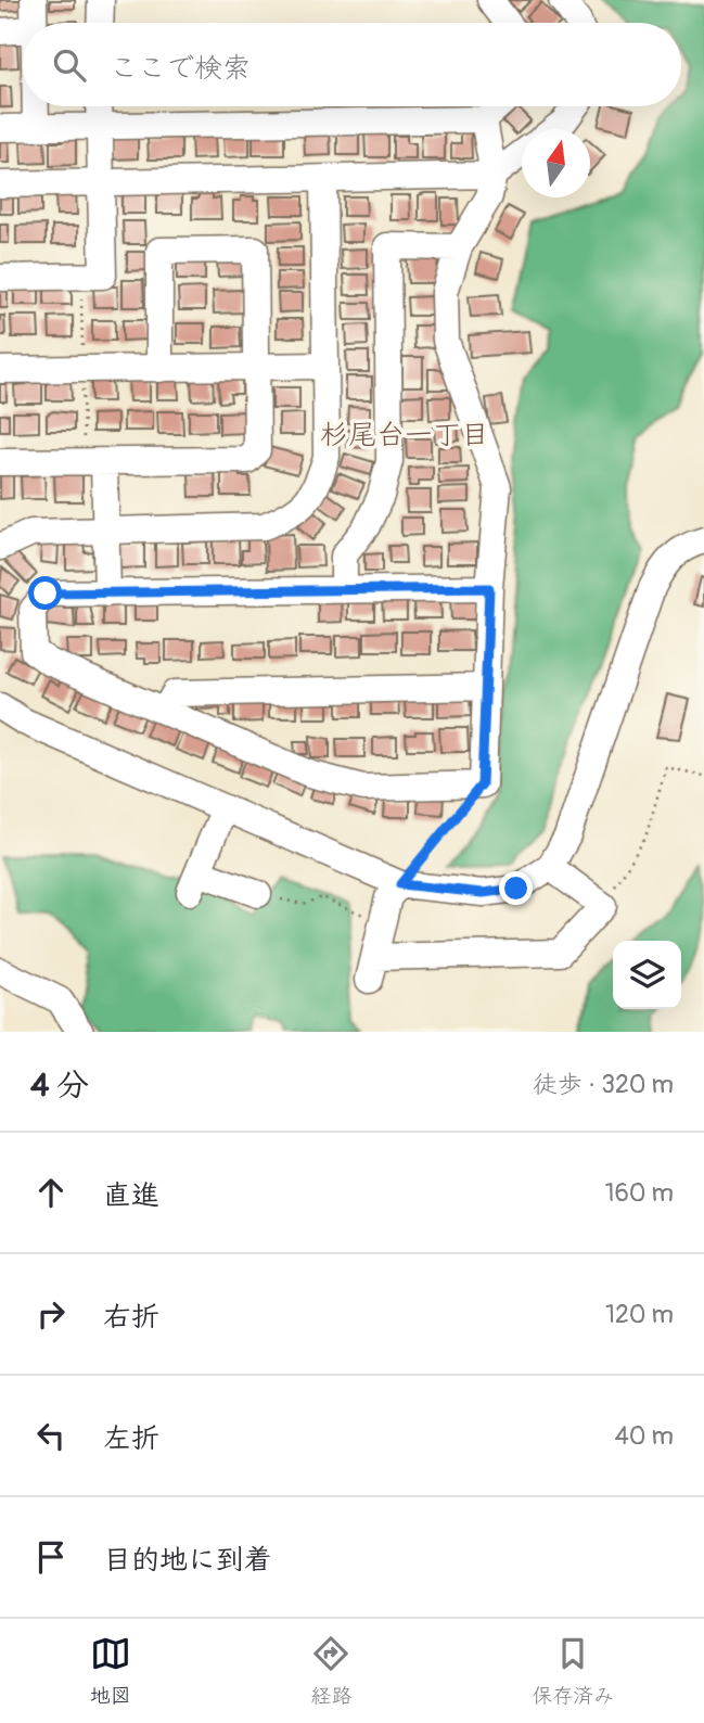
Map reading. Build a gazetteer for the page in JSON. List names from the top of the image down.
{
  "districts": ["杉尾台一丁目"],
  "north": "top",
  "page": {
    "search": "ここで検索",
    "heading": ["4 分", "徒歩 · 320 m"],
    "list": [
      ["直進", "160 m"],
      ["右折", "120 m"],
      ["左折", "40 m"],
      "目的地に到着"
    ],
    "nav": ["地図", "経路", "保存済み"]
  }
}
